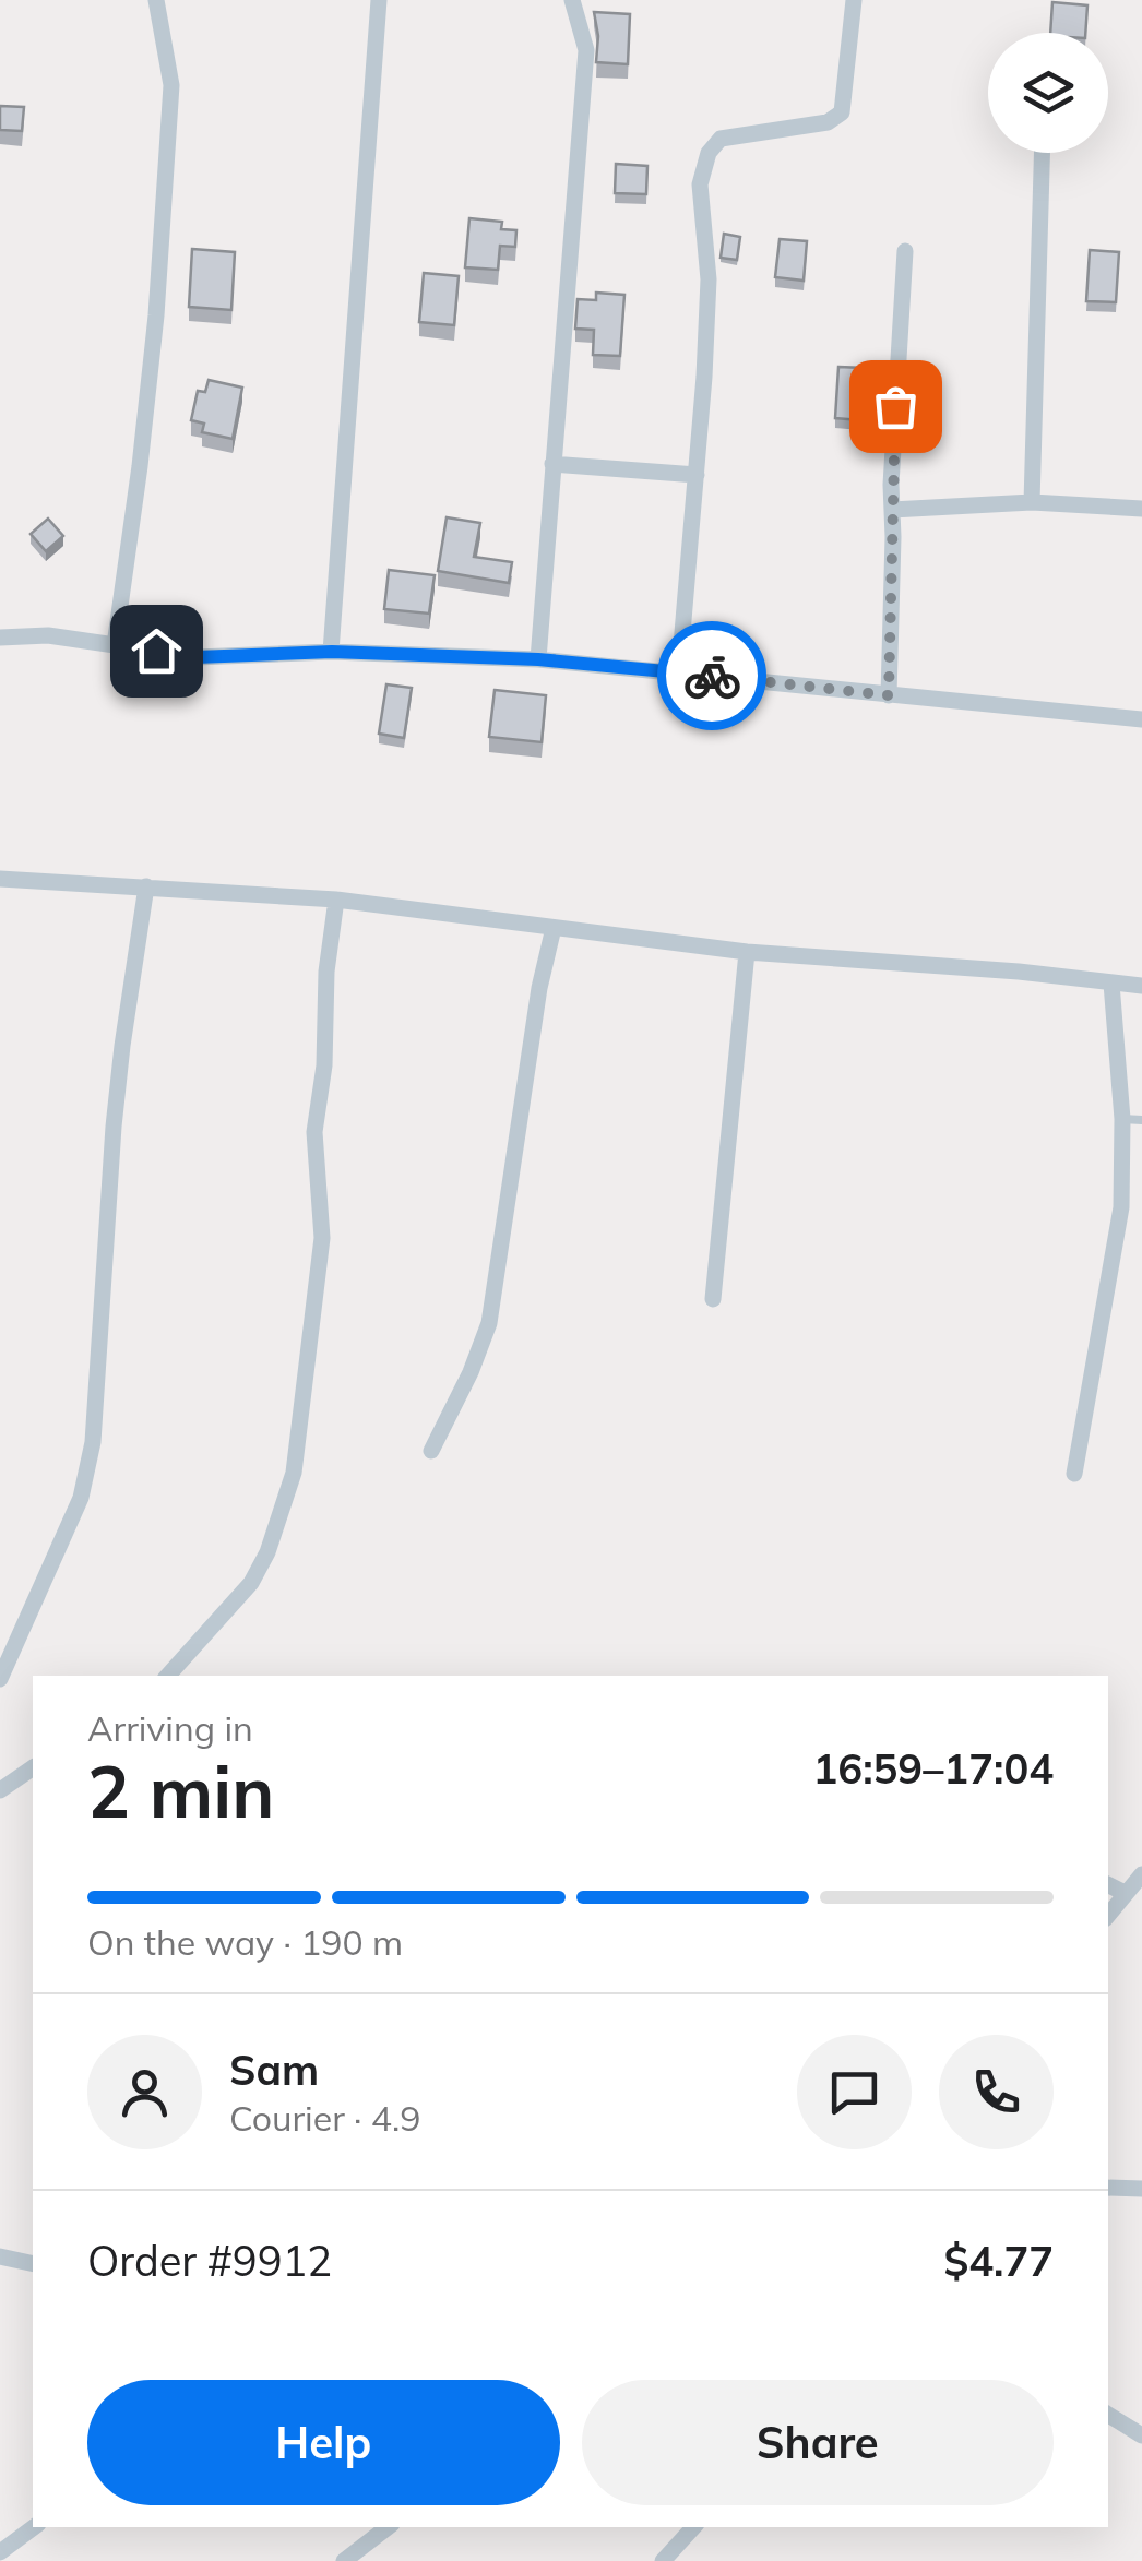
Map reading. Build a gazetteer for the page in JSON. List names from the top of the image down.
{
  "page": {
    "heading": ["2 min", "Arriving in", "16:59–17:04"],
    "panel": [
      "Sam",
      "Courier · 4.9",
      "Order #9912",
      "$4.77"
    ],
    "bar": "On the way · 190 m",
    "buttons": ["Help", "Share"]
  }
}
